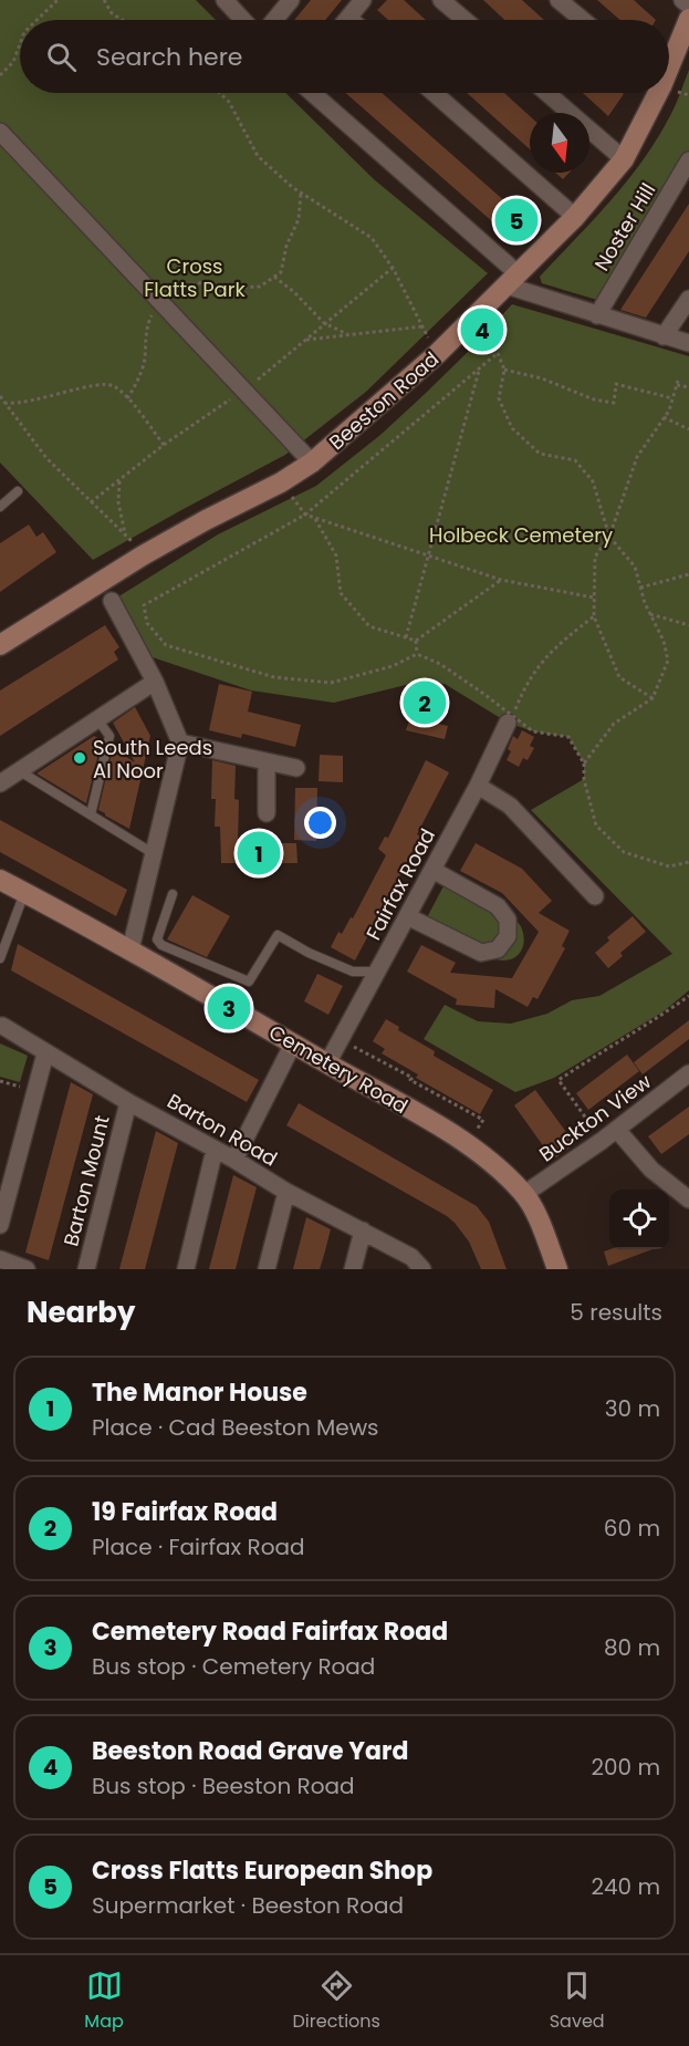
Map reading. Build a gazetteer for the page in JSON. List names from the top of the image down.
{
  "streets": {
    "street": [
      "Noster Hill",
      "Beeston Road",
      "Fairfax Road",
      "Cemetery Road",
      "Buckton View",
      "Barton Road",
      "Barton Mount"
    ]
  },
  "crossings": [
    ["Fairfax Road", "Cemetery Road"],
    ["Cemetery Road", "Buckton View"],
    ["Barton Road", "Barton Mount"]
  ],
  "parks": ["Cross Flatts Park", "Holbeck Cemetery"],
  "places": ["South Leeds Al Noor"],
  "north": "bottom",
  "page": {
    "search": "Search here",
    "pins": [
      "5",
      "4",
      "2",
      "1",
      "3"
    ],
    "heading": ["Nearby", "5 results"],
    "list": [
      {
        "mark": "1",
        "name": "The Manor House",
        "note": "Place · Cad Beeston Mews",
        "value": "30 m"
      },
      {
        "mark": "2",
        "name": "19 Fairfax Road",
        "note": "Place · Fairfax Road",
        "value": "60 m"
      },
      {
        "mark": "3",
        "name": "Cemetery Road Fairfax Road",
        "note": "Bus stop · Cemetery Road",
        "value": "80 m"
      },
      {
        "mark": "4",
        "name": "Beeston Road Grave Yard",
        "note": "Bus stop · Beeston Road",
        "value": "200 m"
      },
      {
        "mark": "5",
        "name": "Cross Flatts European Shop",
        "note": "Supermarket · Beeston Road",
        "value": "240 m"
      }
    ],
    "nav": ["Map", "Directions", "Saved"]
  }
}
